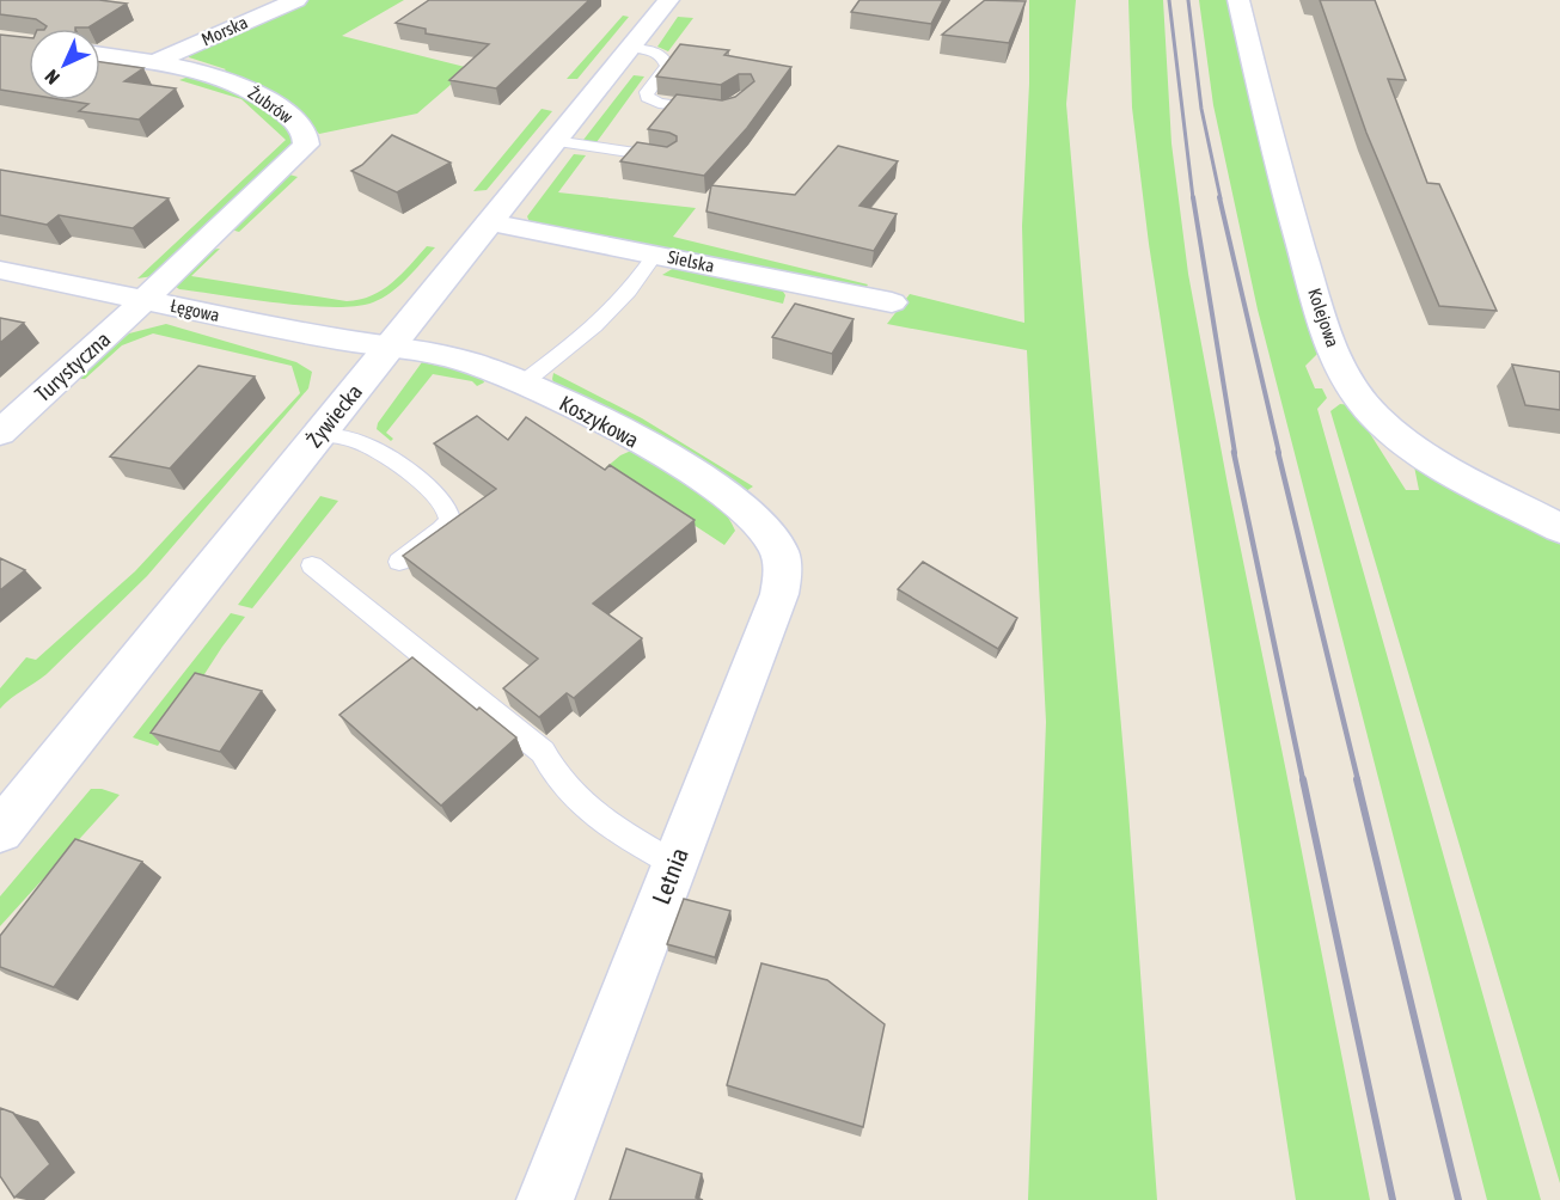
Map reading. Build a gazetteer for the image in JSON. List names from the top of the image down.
{
  "streets": {
    "street": [
      "Morska",
      "Żubrów",
      "Sielska",
      "Łęgowa",
      "Kolejowa",
      "Turystyczna",
      "Żywiecka",
      "Koszykowa",
      "Letnia"
    ]
  },
  "crossings": [
    ["Morska", "Żubrów"],
    ["Żubrów", "Łęgowa"],
    ["Żubrów", "Turystyczna"],
    ["Sielska", "Żywiecka"],
    ["Łęgowa", "Turystyczna"],
    ["Łęgowa", "Żywiecka"],
    ["Łęgowa", "Koszykowa"],
    ["Żywiecka", "Koszykowa"],
    ["Koszykowa", "Letnia"]
  ],
  "north": "bottom left"
}
